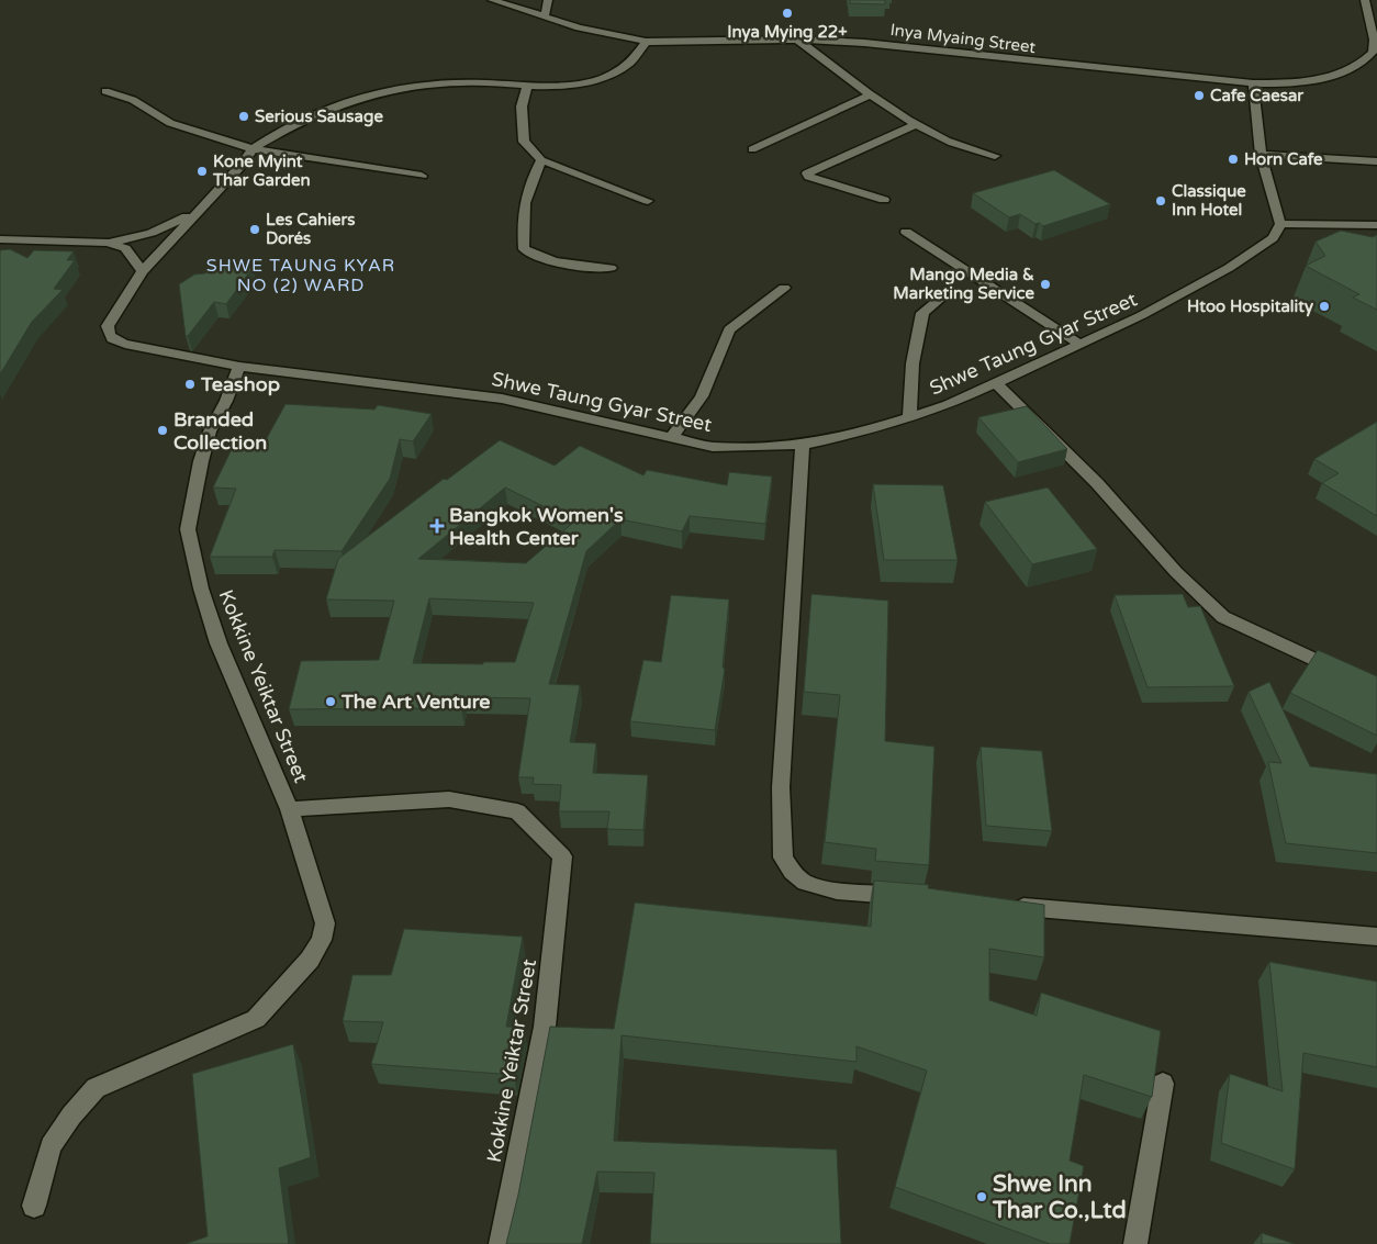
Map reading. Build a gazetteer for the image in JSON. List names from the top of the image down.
{
  "streets": {
    "street": ["Inya Myaing Street", "Shwe Taung Gyar Street", "Kokkine Yeiktar Street"]
  },
  "crossings": [
    ["Inya Myaing Street", "Shwe Taung Gyar Street"],
    ["Shwe Taung Gyar Street", "Kokkine Yeiktar Street"]
  ],
  "districts": ["SHWE TAUNG KYAR NO (2) WARD"],
  "places": {
    "other": [
      "Inya Mying 22+",
      "Cafe Caesar",
      "Serious Sausage",
      "Horn Cafe",
      "Kone Myint Thar Garden",
      "Classique Inn Hotel",
      "Les Cahiers Dorés",
      "Mango Media & Marketing Service",
      "Htoo Hospitality",
      "Teashop",
      "Branded Collection",
      "The Art Venture",
      "Shwe Inn Thar Co.,Ltd"
    ],
    "health": ["Bangkok Women's Health Center"]
  }
}
